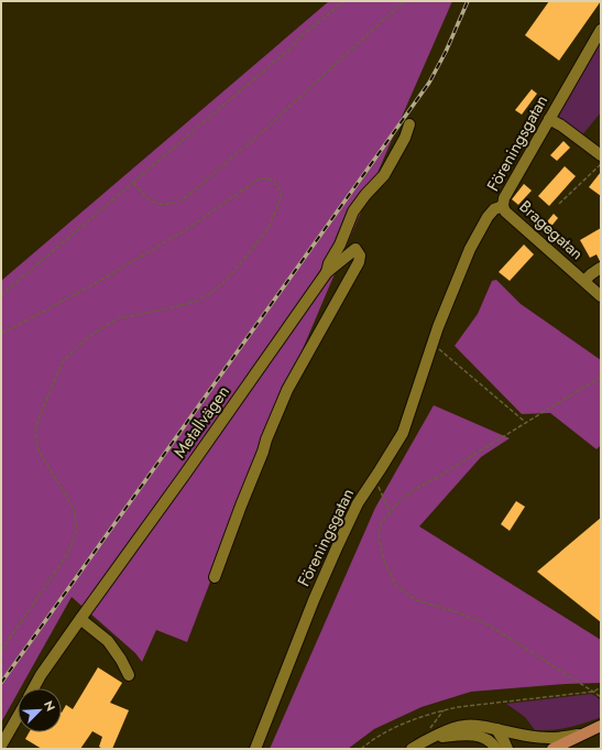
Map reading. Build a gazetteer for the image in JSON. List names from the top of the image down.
{
  "streets": {
    "street": ["Föreningsgatan", "Bragegatan", "Metallvägen"]
  },
  "crossings": [
    ["Föreningsgatan", "Bragegatan"]
  ],
  "north": "top right"
}
